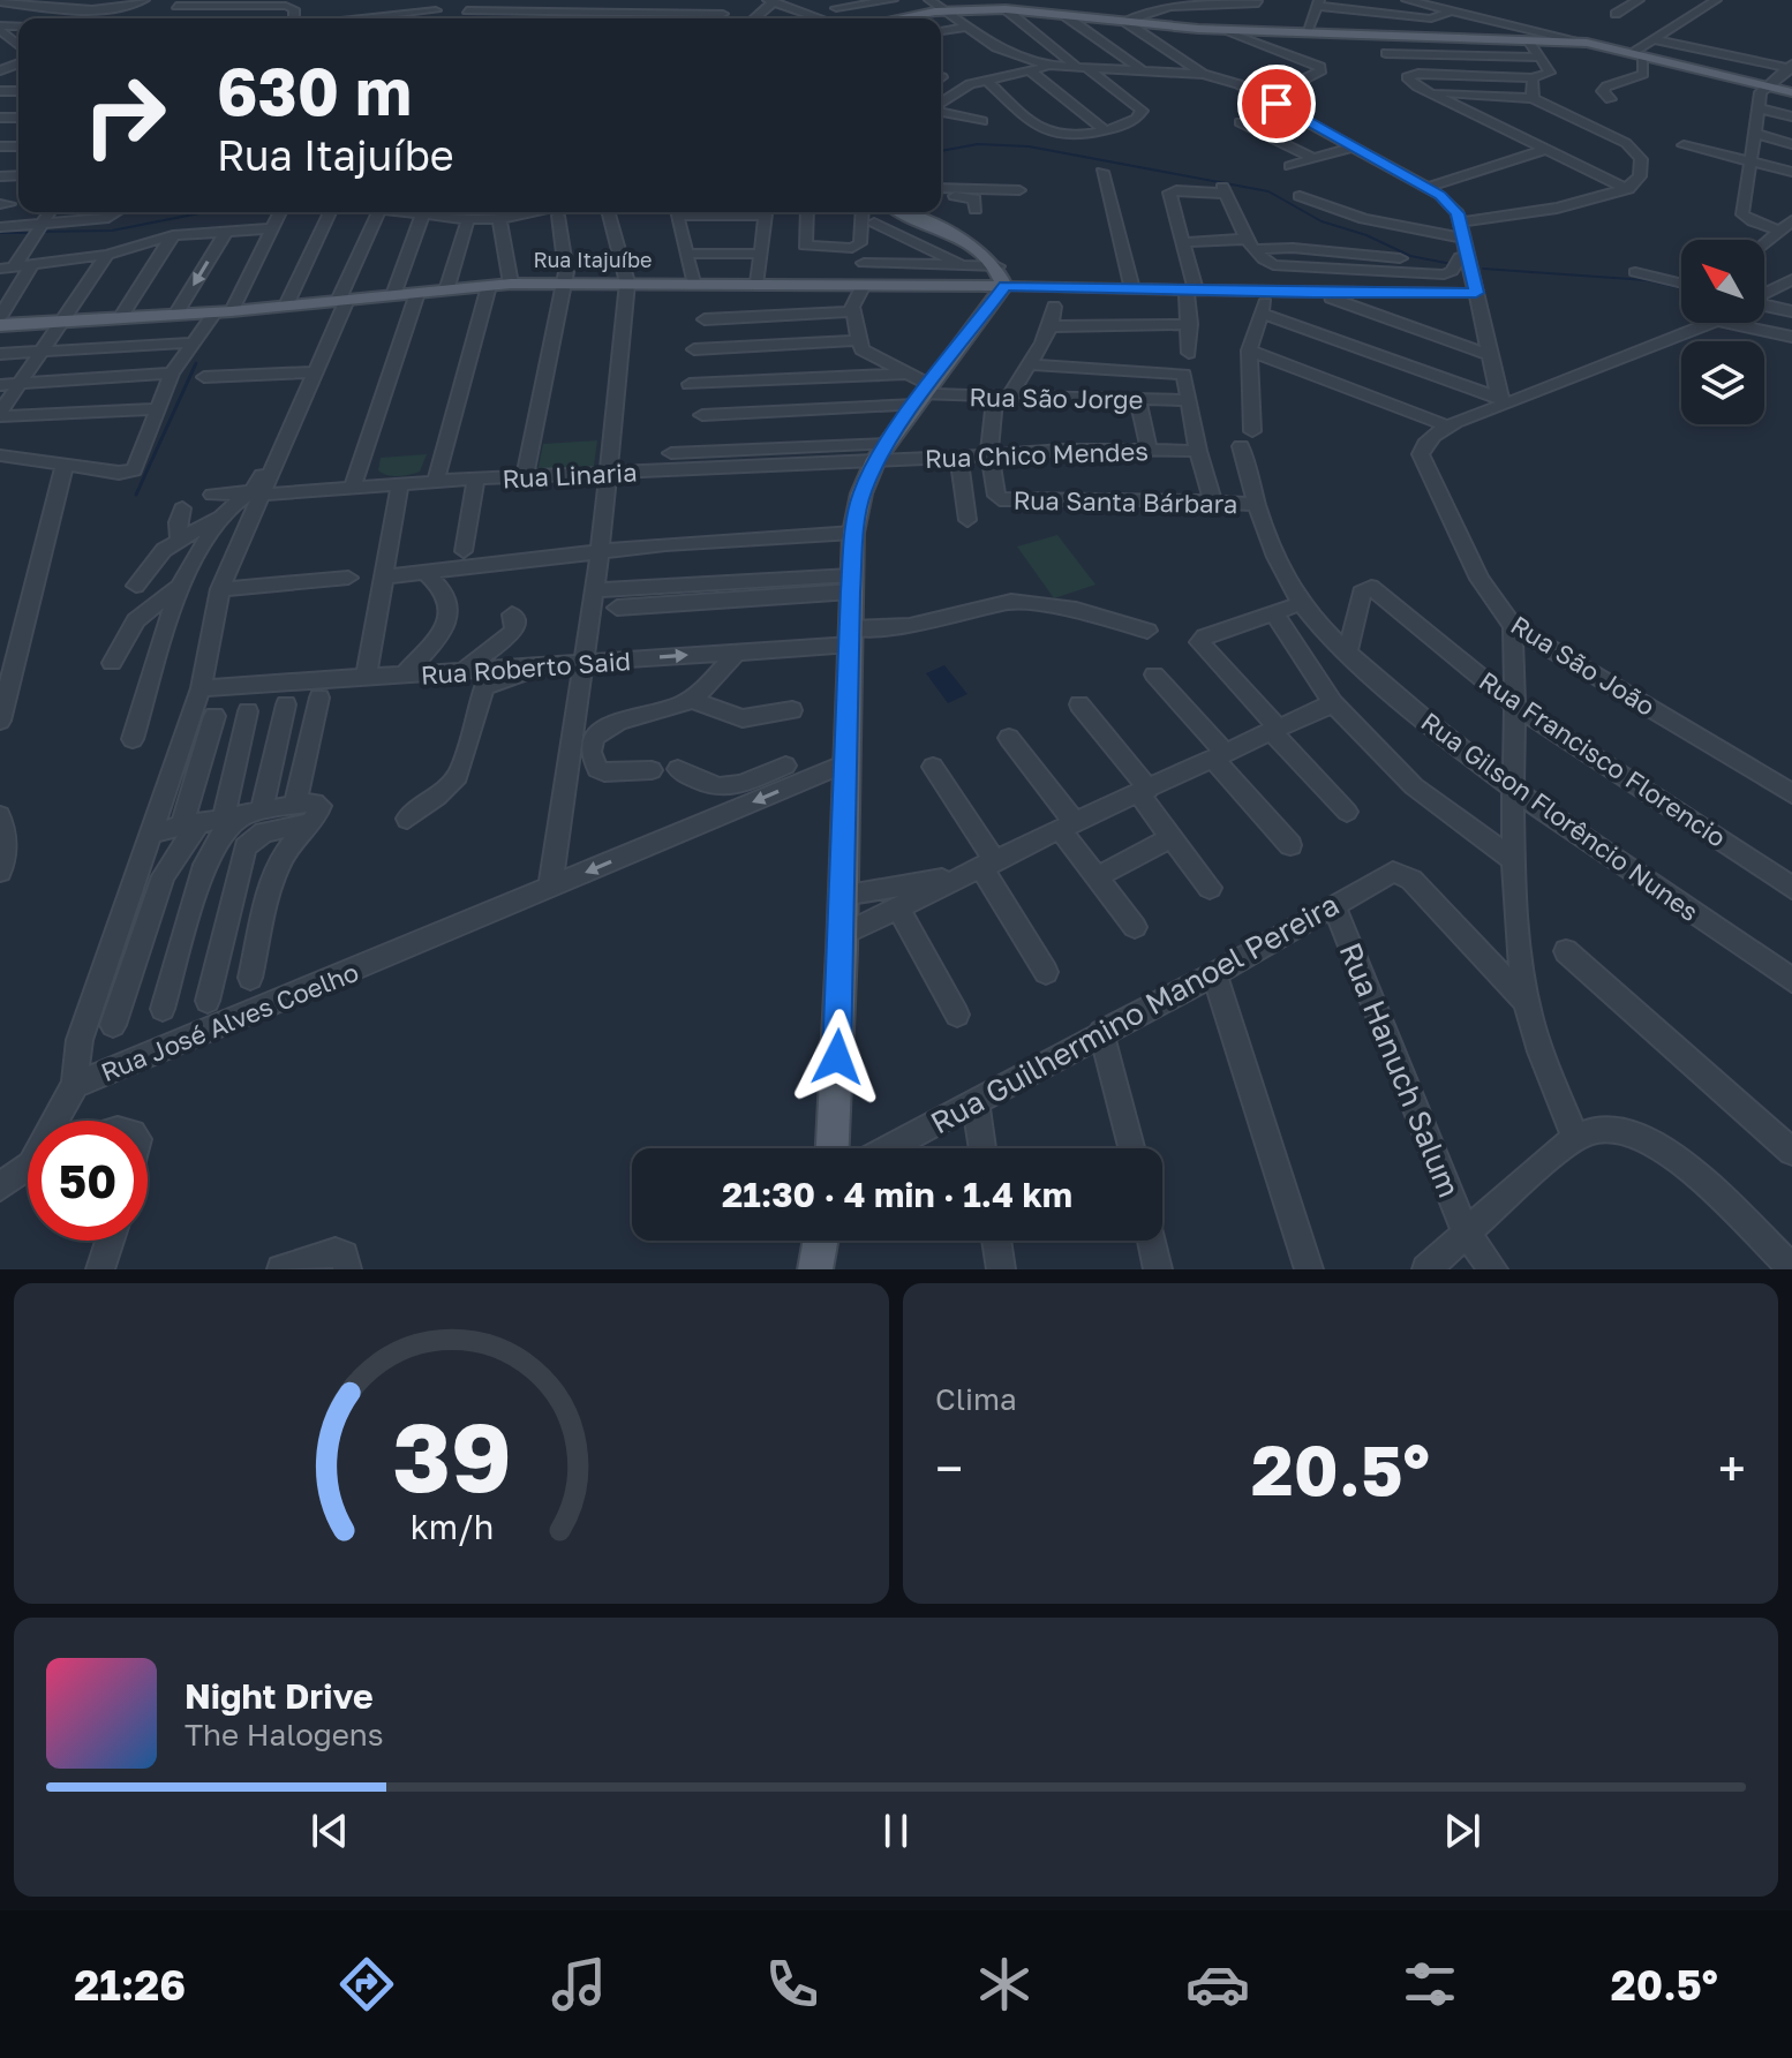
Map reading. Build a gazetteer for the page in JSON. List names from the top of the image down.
{
  "streets": {
    "main road": ["Rua Itajuíbe"],
    "street": [
      "Rua São Jorge",
      "Rua Chico Mendes",
      "Rua Linaria",
      "Rua Santa Bárbara",
      "Rua São João",
      "Rua Roberto Said",
      "Rua Francisco Florencio",
      "Rua Gilson Florêncio Nunes",
      "Rua Guilhermino Manoel Pereira",
      "Rua José Alves Coelho",
      "Rua Hanuch Salum"
    ]
  },
  "crossings": [
    ["Rua Chico Mendes", "Rua Linaria"],
    ["Rua Chico Mendes", "Rua Santa Bárbara"],
    ["Rua Linaria", "Rua José Alves Coelho"],
    ["Rua Santa Bárbara", "Rua Gilson Florêncio Nunes"],
    ["Rua Roberto Said", "Rua José Alves Coelho"],
    ["Rua Francisco Florencio", "Rua Gilson Florêncio Nunes"],
    ["Rua Guilhermino Manoel Pereira", "Rua Hanuch Salum"]
  ],
  "north": "top left",
  "page": {
    "turn": ["630 m", "Rua Itajuíbe"],
    "limit": "50",
    "trip": "21:30 · 4 min · 1.4 km",
    "tile": "Clima",
    "heat": ["−", "20.5°", "+"],
    "song": ["Night Drive", "The Halogens"],
    "tabs": ["21:26", "20.5°"],
    "gauge": ["39", "km/h"]
  }
}
